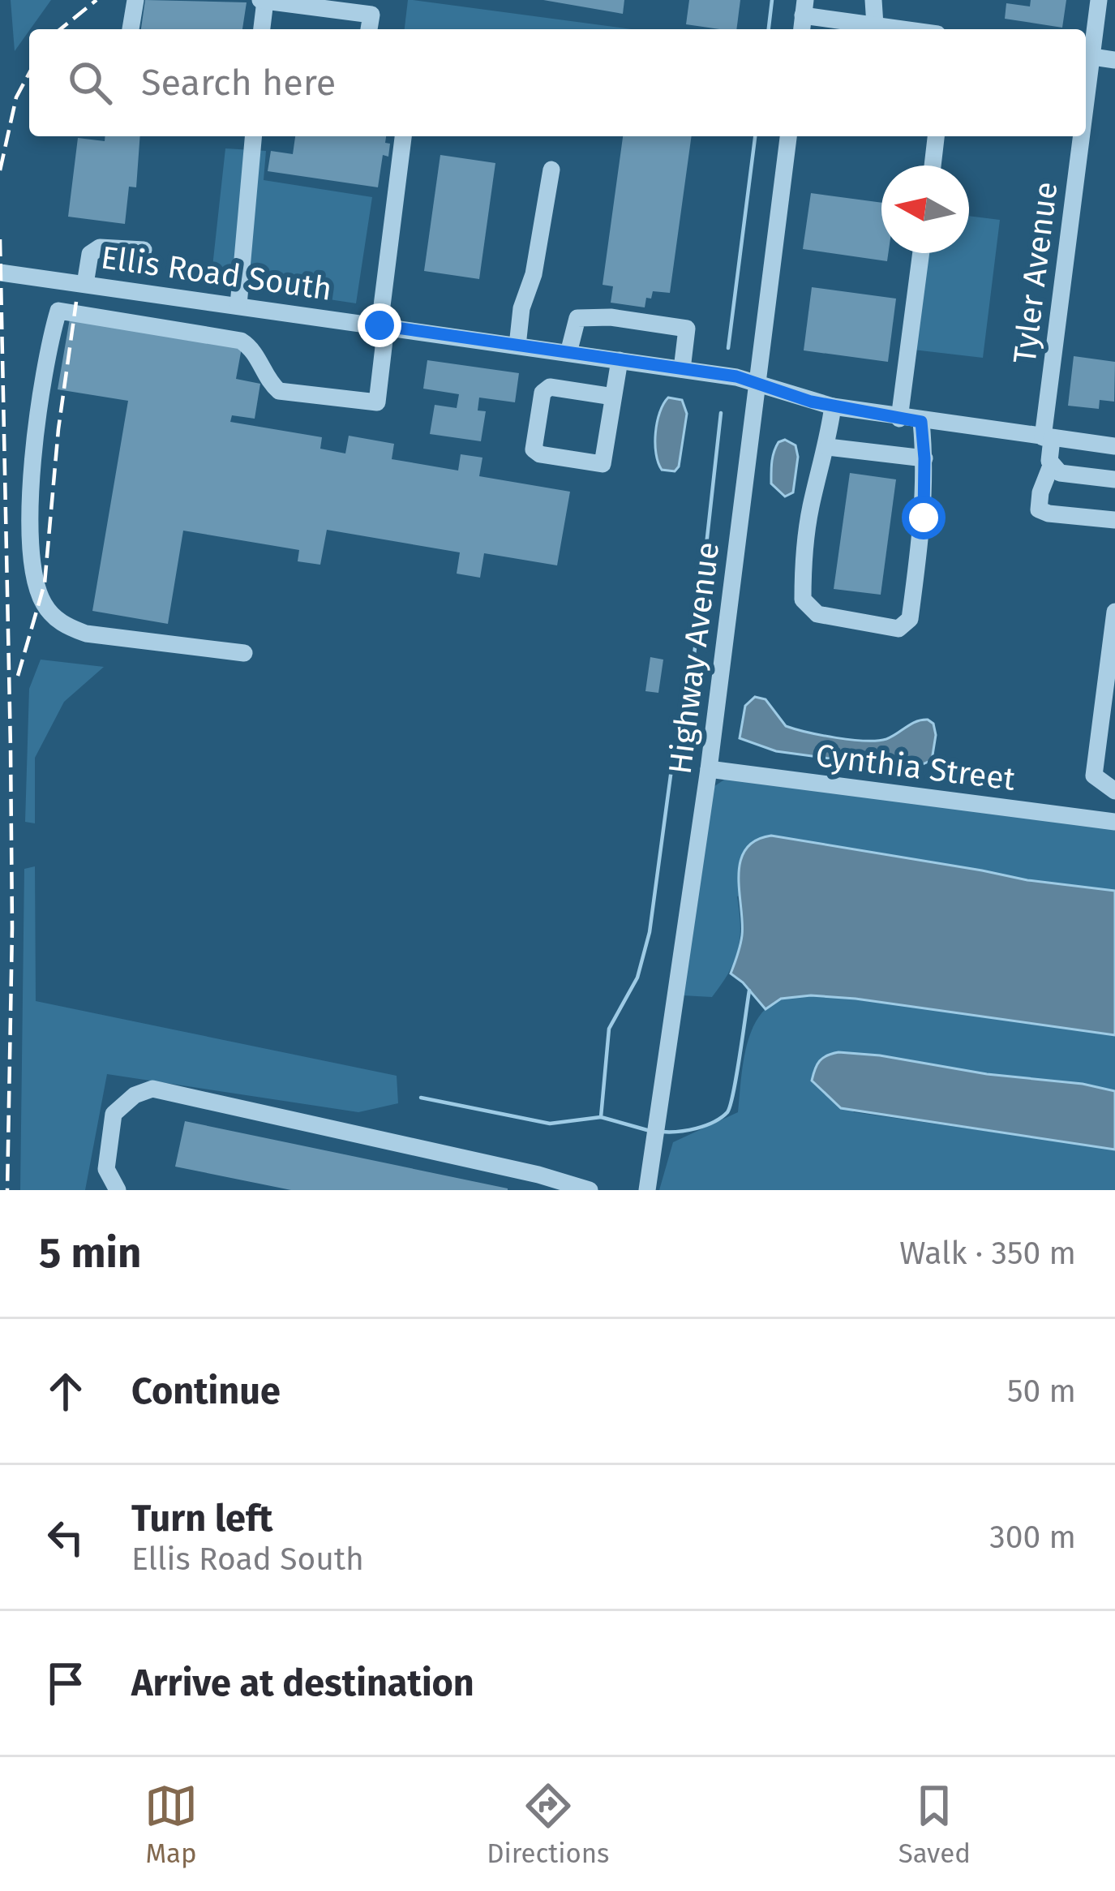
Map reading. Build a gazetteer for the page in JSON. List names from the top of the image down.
{
  "streets": {
    "street": [
      "Ellis Road South",
      "Tyler Avenue",
      "Highway Avenue",
      "Cynthia Street"
    ]
  },
  "crossings": [
    ["Ellis Road South", "Tyler Avenue"],
    ["Ellis Road South", "Highway Avenue"],
    ["Highway Avenue", "Cynthia Street"]
  ],
  "north": "left",
  "page": {
    "search": "Search here",
    "heading": ["5 min", "Walk · 350 m"],
    "list": [
      ["Continue", "50 m"],
      ["Turn left", "Ellis Road South", "300 m"],
      "Arrive at destination"
    ],
    "nav": ["Map", "Directions", "Saved"]
  }
}
